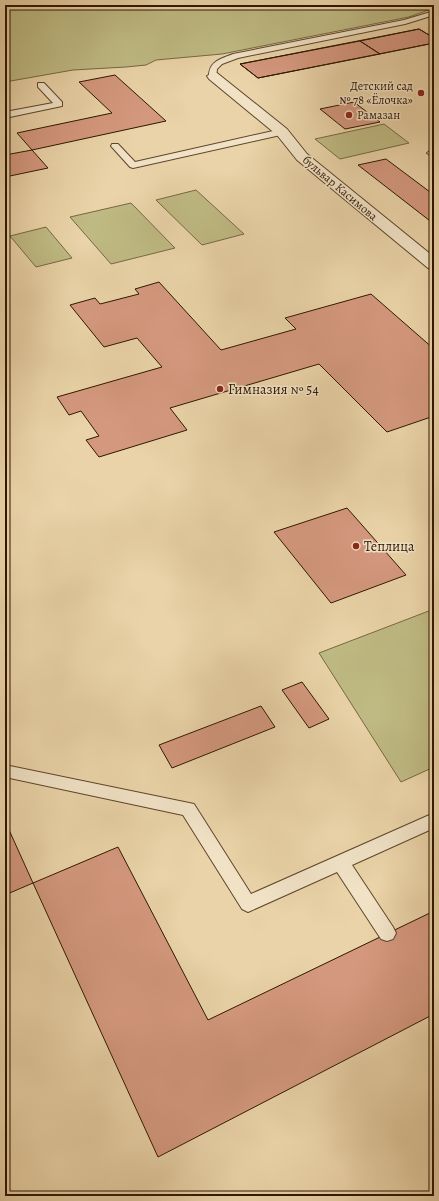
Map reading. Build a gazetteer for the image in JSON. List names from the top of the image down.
{
  "streets": {
    "street": ["бульвар Касимова"]
  },
  "places": [
    "Детский сад № 78 «Ёлочка»",
    "Рамазан",
    "Гимназия № 54",
    "Теплица"
  ]
}
